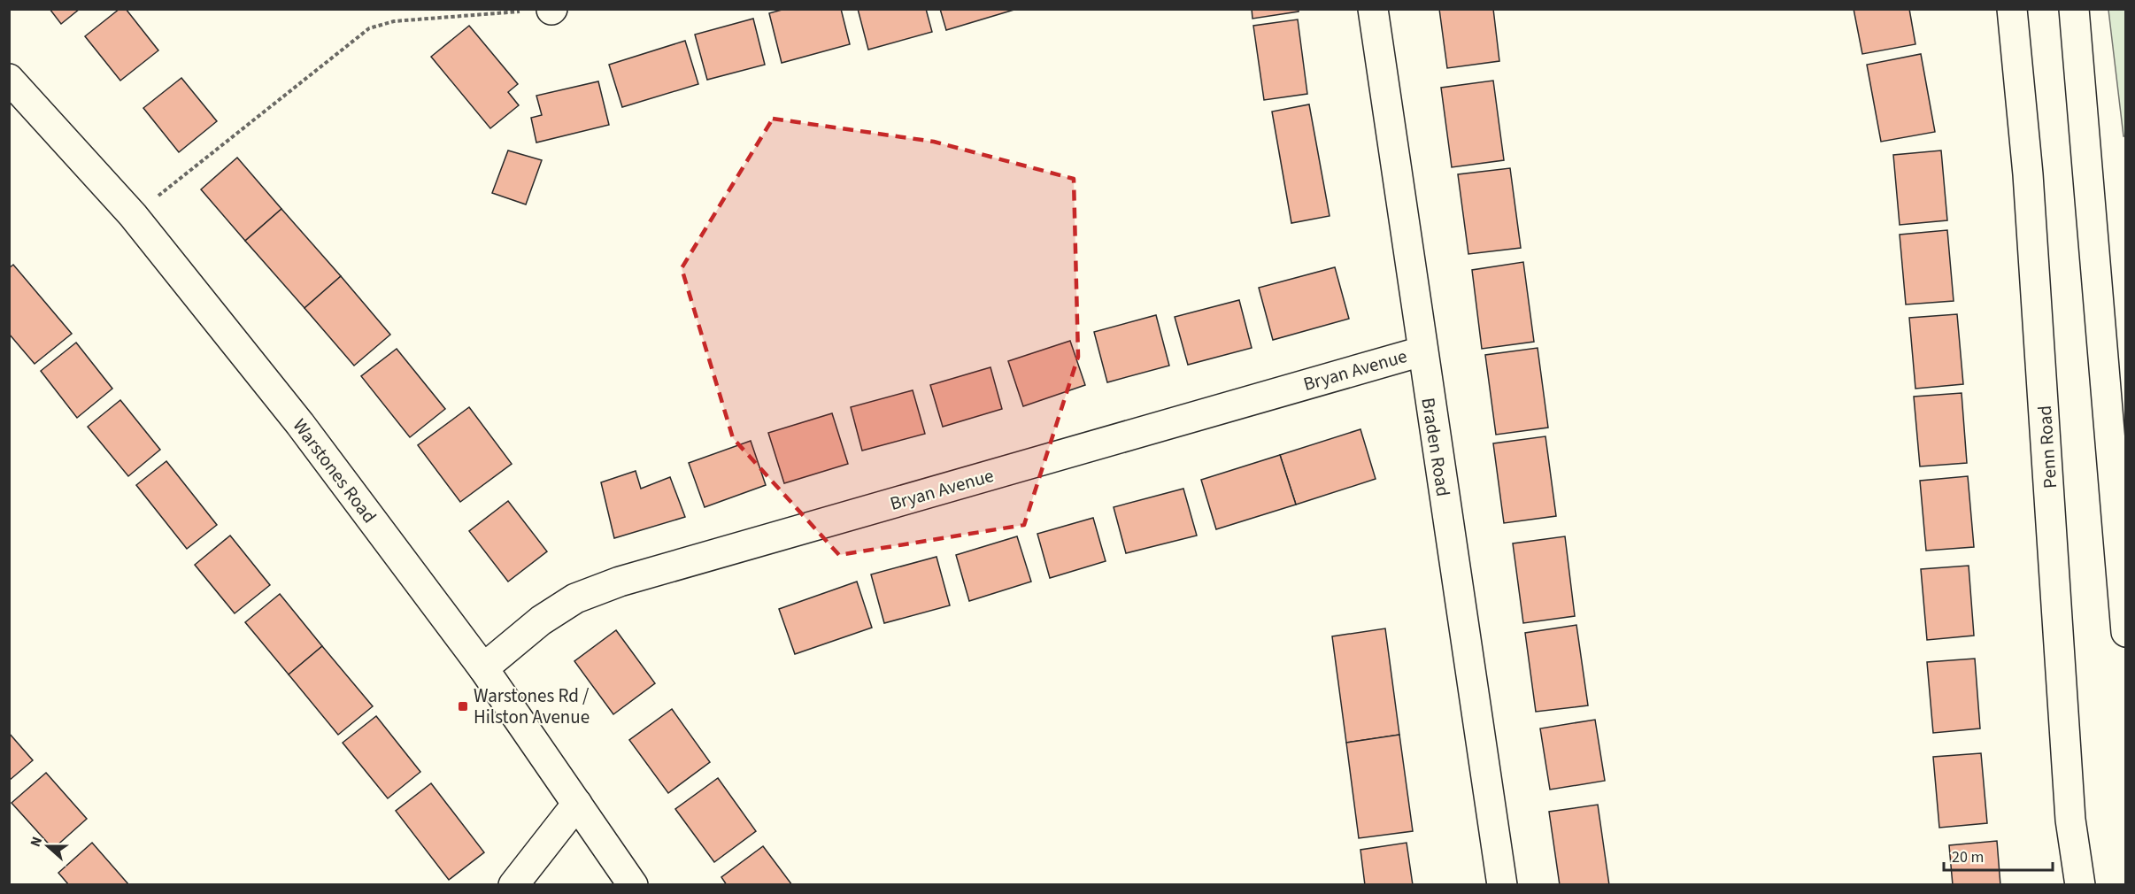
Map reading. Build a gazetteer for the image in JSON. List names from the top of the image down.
{
  "streets": {
    "main road": [
      "Bryan Avenue",
      "Braden Road",
      "Penn Road",
      "Warstones Road"
    ]
  },
  "crossings": [
    ["Bryan Avenue", "Braden Road"],
    ["Bryan Avenue", "Warstones Road"]
  ],
  "places": {
    "transit": ["Warstones Rd / Hilston Avenue"]
  },
  "scale_bar": "20 m",
  "north": "left"
}
